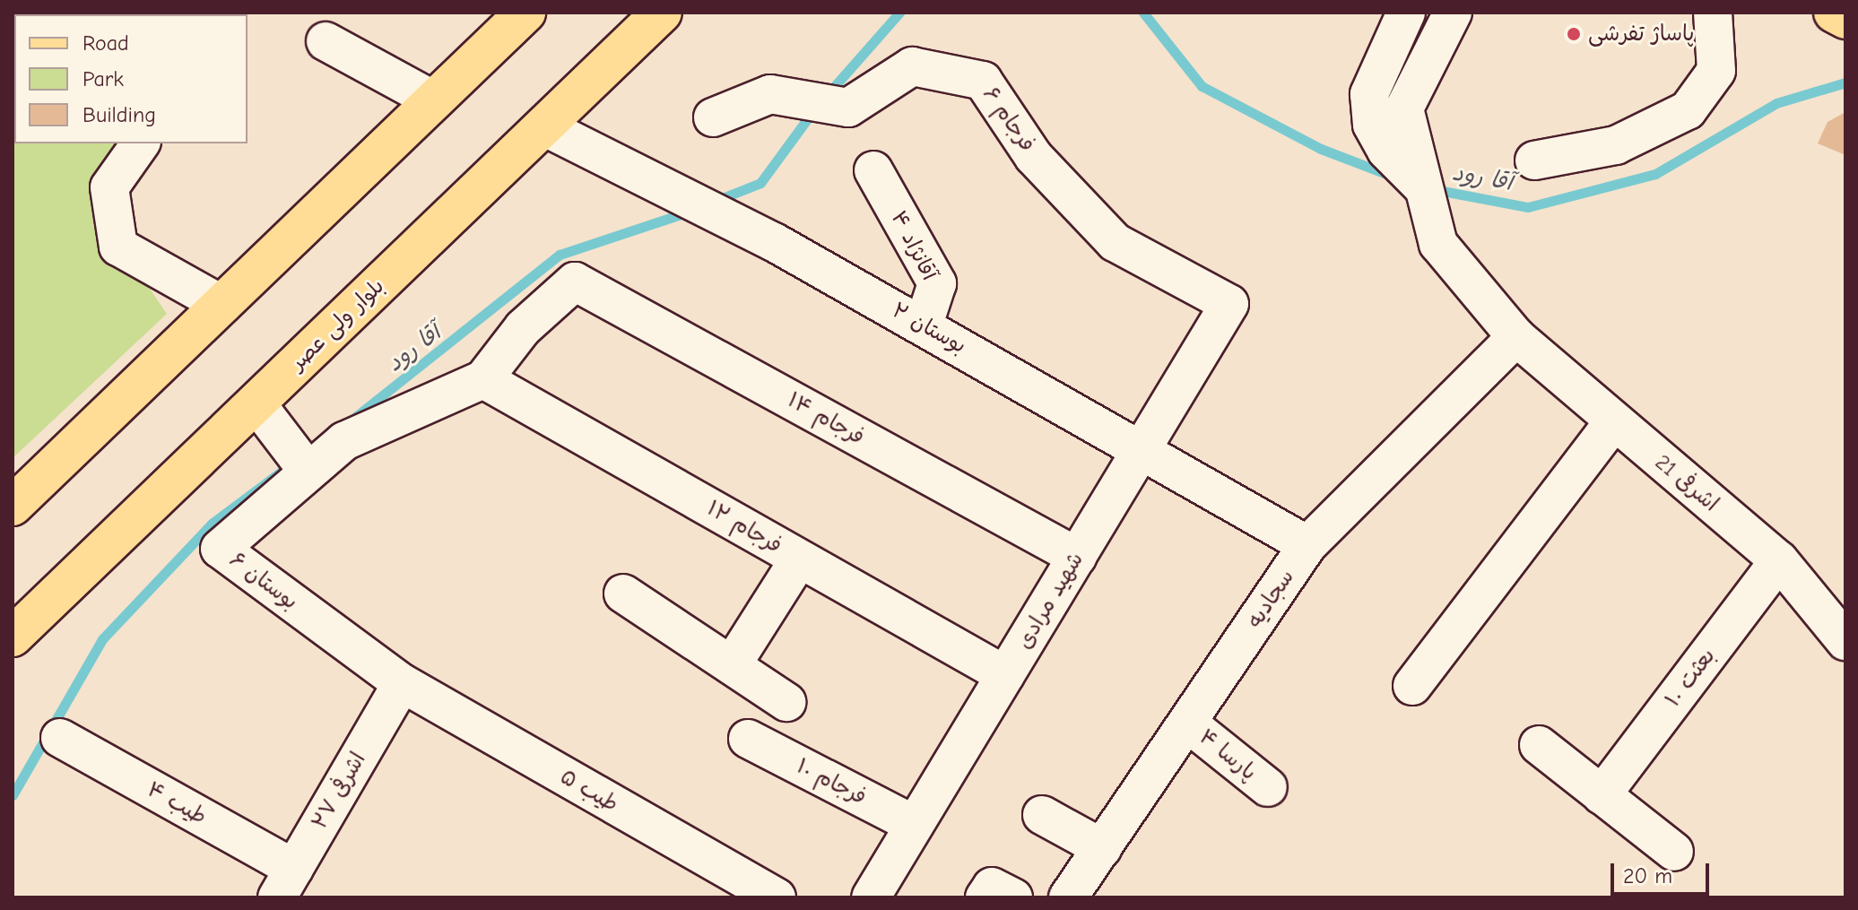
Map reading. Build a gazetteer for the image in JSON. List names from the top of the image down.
{
  "streets": {
    "main road": ["بلوار ولی عصر"],
    "street": [
      "فرجام ۶",
      "آقانژاد ۴",
      "بوستان ۲",
      "فرجام ۱۴",
      "اشرفی 21",
      "فرجام ۱۲",
      "بوستان ۶",
      "سجادیه",
      "شهید مرادی",
      "بعثت ۱۰",
      "پارسا ۴",
      "فرجام ۱۰",
      "اشرفی ۲۷",
      "طیب ۵",
      "طیب ۴"
    ]
  },
  "crossings": [
    ["فرجام ۶", "شهید مرادی"],
    ["آقانژاد ۴", "بوستان ۲"],
    ["بلوار ولی عصر", "بوستان ۲"],
    ["بوستان ۲", "سجادیه"],
    ["بوستان ۲", "شهید مرادی"],
    ["فرجام ۱۴", "فرجام ۱۲"],
    ["فرجام ۱۴", "شهید مرادی"],
    ["اشرفی 21", "سجادیه"],
    ["اشرفی 21", "بعثت ۱۰"],
    ["فرجام ۱۲", "شهید مرادی"],
    ["بوستان ۶", "اشرفی ۲۷"],
    ["بوستان ۶", "طیب ۵"],
    ["سجادیه", "پارسا ۴"],
    ["شهید مرادی", "فرجام ۱۰"],
    ["اشرفی ۲۷", "طیب ۵"],
    ["اشرفی ۲۷", "طیب ۴"]
  ],
  "water": ["آقا رود"],
  "places": ["پاساژ تفرشی"],
  "legend": ["Road", "Park", "Building"],
  "scale_bar": "20 m"
}
